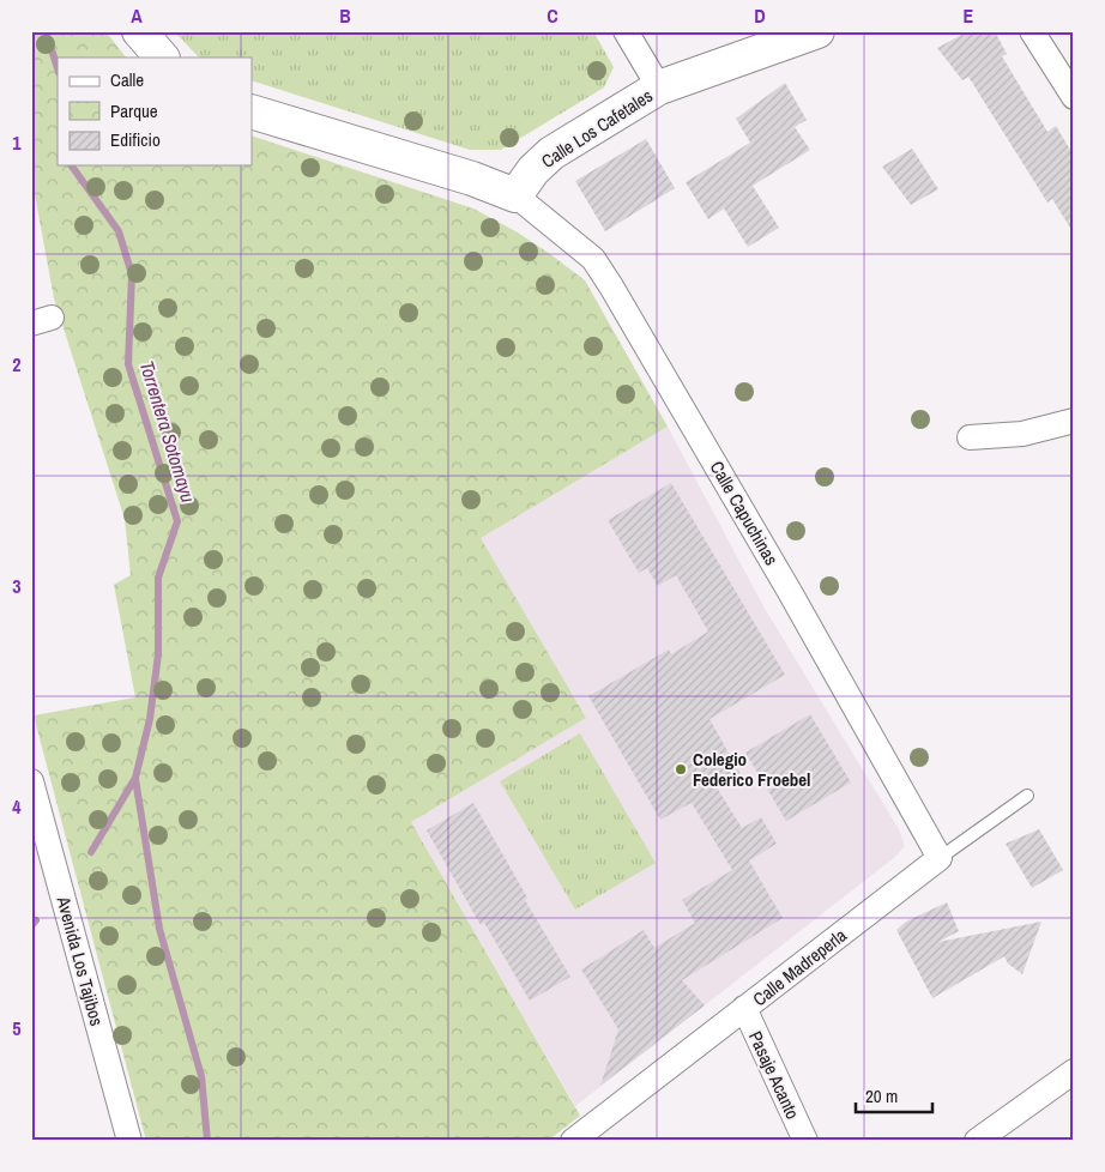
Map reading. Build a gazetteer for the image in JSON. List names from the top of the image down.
{
  "streets": {
    "main road": ["Calle Los Cafetales"],
    "street": [
      "Calle Capuchinas",
      "Avenida Los Tajibos",
      "Calle Madreperla",
      "Pasaje Acanto"
    ]
  },
  "crossings": [
    ["Calle Los Cafetales", "Calle Capuchinas"],
    ["Calle Capuchinas", "Calle Madreperla"],
    ["Calle Madreperla", "Pasaje Acanto"]
  ],
  "water": ["Torrentera Sotomayu"],
  "places": ["Colegio Federico Froebel"],
  "legend": ["Calle", "Parque", "Edificio"],
  "scale_bar": "20 m",
  "grid": {
    "columns": [
      "A",
      "B",
      "C",
      "D",
      "E"
    ],
    "rows": [
      "1",
      "2",
      "3",
      "4",
      "5"
    ]
  }
}
